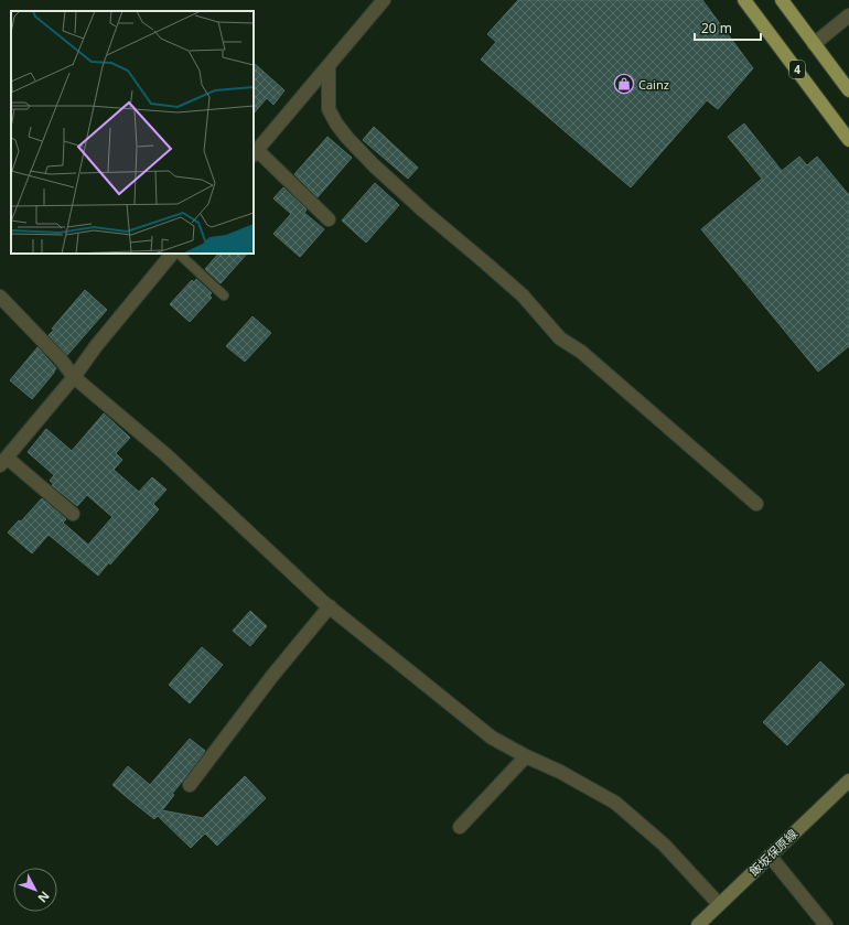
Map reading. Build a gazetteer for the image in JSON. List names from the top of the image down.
{
  "streets": {
    "highway": ["4"],
    "main road": ["飯坂保原線"]
  },
  "places": {
    "shop": ["Cainz"]
  },
  "scale_bar": "20 m",
  "north": "bottom right"
}
